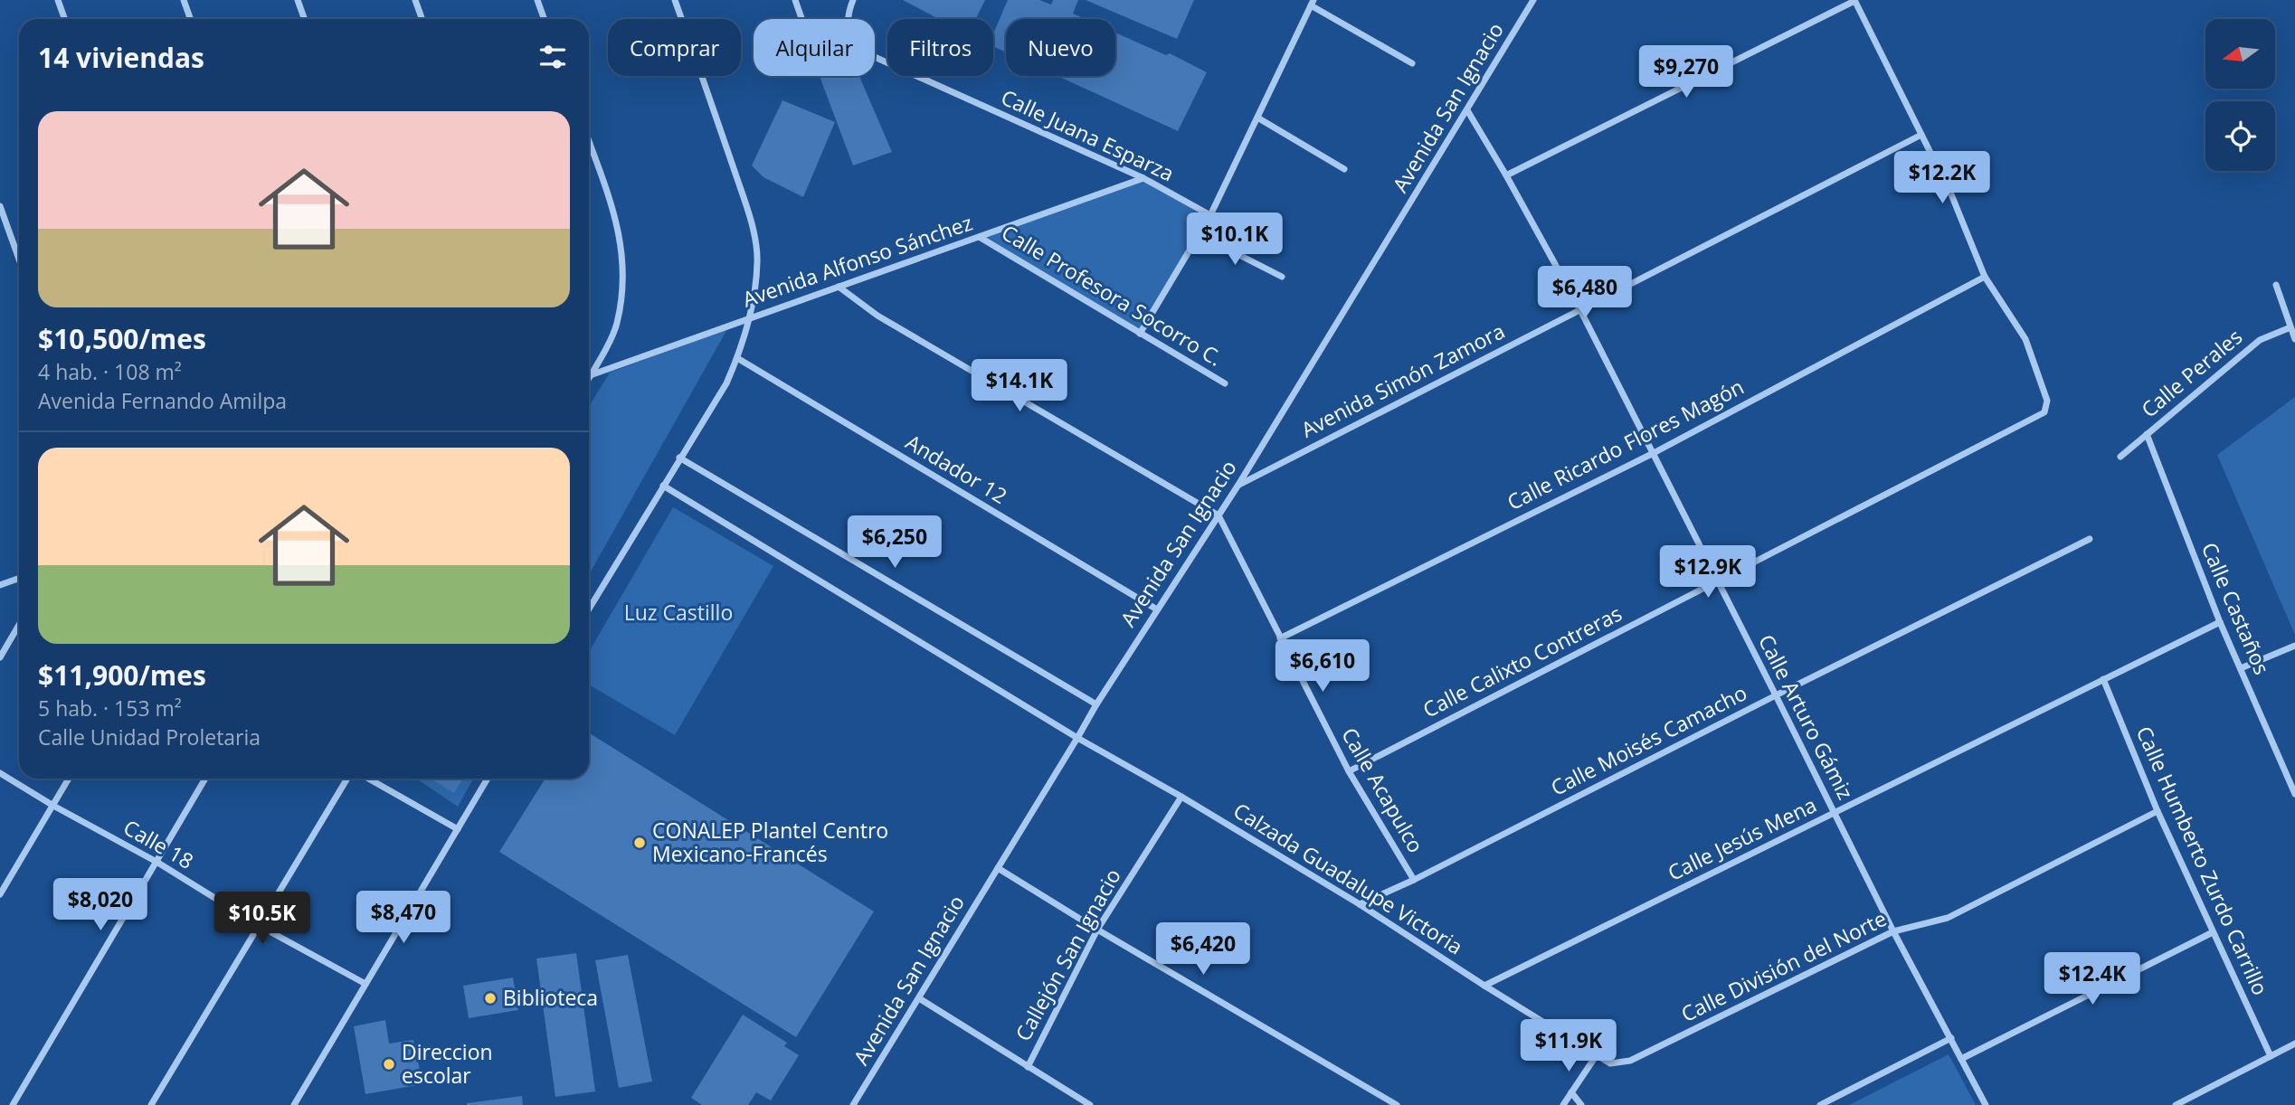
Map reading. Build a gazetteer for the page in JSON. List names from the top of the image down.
{
  "streets": {
    "street": [
      "Avenida San Ignacio",
      "Calle Juana Esparza",
      "Avenida Alfonso Sánchez",
      "Calle Profesora Socorro C.",
      "Calle Perales",
      "Avenida Simón Zamora",
      "Calle Ricardo Flores Magón",
      "Andador 12",
      "Calle Castaños",
      "Calle Calixto Contreras",
      "Calle Arturo Gámiz",
      "Calle Moisés Camacho",
      "Calle Acapulco",
      "Calle Jesús Mena",
      "Calle 18",
      "Calle Humberto Zurdo Carrillo",
      "Calzada Guadalupe Victoria",
      "Callejón San Ignacio",
      "Calle División del Norte"
    ]
  },
  "crossings": [
    ["Avenida San Ignacio", "Avenida Simón Zamora"],
    ["Avenida San Ignacio", "Andador 12"],
    ["Avenida San Ignacio", "Calle Arturo Gámiz"],
    ["Avenida San Ignacio", "Calle Acapulco"],
    ["Avenida San Ignacio", "Calzada Guadalupe Victoria"],
    ["Calle Juana Esparza", "Avenida Alfonso Sánchez"],
    ["Avenida Alfonso Sánchez", "Calle Profesora Socorro C."],
    ["Calle Perales", "Calle Castaños"],
    ["Avenida Simón Zamora", "Calle Arturo Gámiz"],
    ["Calle Ricardo Flores Magón", "Calle Calixto Contreras"],
    ["Calle Ricardo Flores Magón", "Calle Arturo Gámiz"],
    ["Calle Ricardo Flores Magón", "Calle Acapulco"],
    ["Calle Castaños", "Calle Jesús Mena"],
    ["Calle Calixto Contreras", "Calle Arturo Gámiz"],
    ["Calle Calixto Contreras", "Calle Acapulco"],
    ["Calle Arturo Gámiz", "Calle Moisés Camacho"],
    ["Calle Arturo Gámiz", "Calle Jesús Mena"],
    ["Calle Arturo Gámiz", "Calle División del Norte"],
    ["Calle Moisés Camacho", "Calle Acapulco"],
    ["Calle Moisés Camacho", "Calzada Guadalupe Victoria"],
    ["Calle Jesús Mena", "Calle Humberto Zurdo Carrillo"],
    ["Calle Jesús Mena", "Calzada Guadalupe Victoria"],
    ["Calle Humberto Zurdo Carrillo", "Calle División del Norte"],
    ["Calzada Guadalupe Victoria", "Callejón San Ignacio"],
    ["Calzada Guadalupe Victoria", "Calle División del Norte"]
  ],
  "parks": ["Luz Castillo"],
  "places": ["CONALEP Plantel Centro Mexicano-Francés", "Biblioteca", "Direccion escolar"],
  "north": "left",
  "page": {
    "chip": [
      "Comprar",
      "Alquilar",
      "Filtros",
      "Nuevo"
    ],
    "heading": "14 viviendas",
    "price": [
      "$9,270",
      "$12.2K",
      "$10.1K",
      "$6,480",
      "$14.1K",
      "$6,250",
      "$12.9K",
      "$6,610",
      "$8,020",
      "$8,470",
      "$10.5K",
      "$6,420",
      "$12.4K",
      "$11.9K"
    ],
    "list": [
      {
        "name": "$10,500/mes",
        "note": "4 hab. · 108 m² · Avenida Fernando Amilpa"
      },
      {
        "name": "$11,900/mes",
        "note": "5 hab. · 153 m² · Calle Unidad Proletaria"
      }
    ]
  }
}
